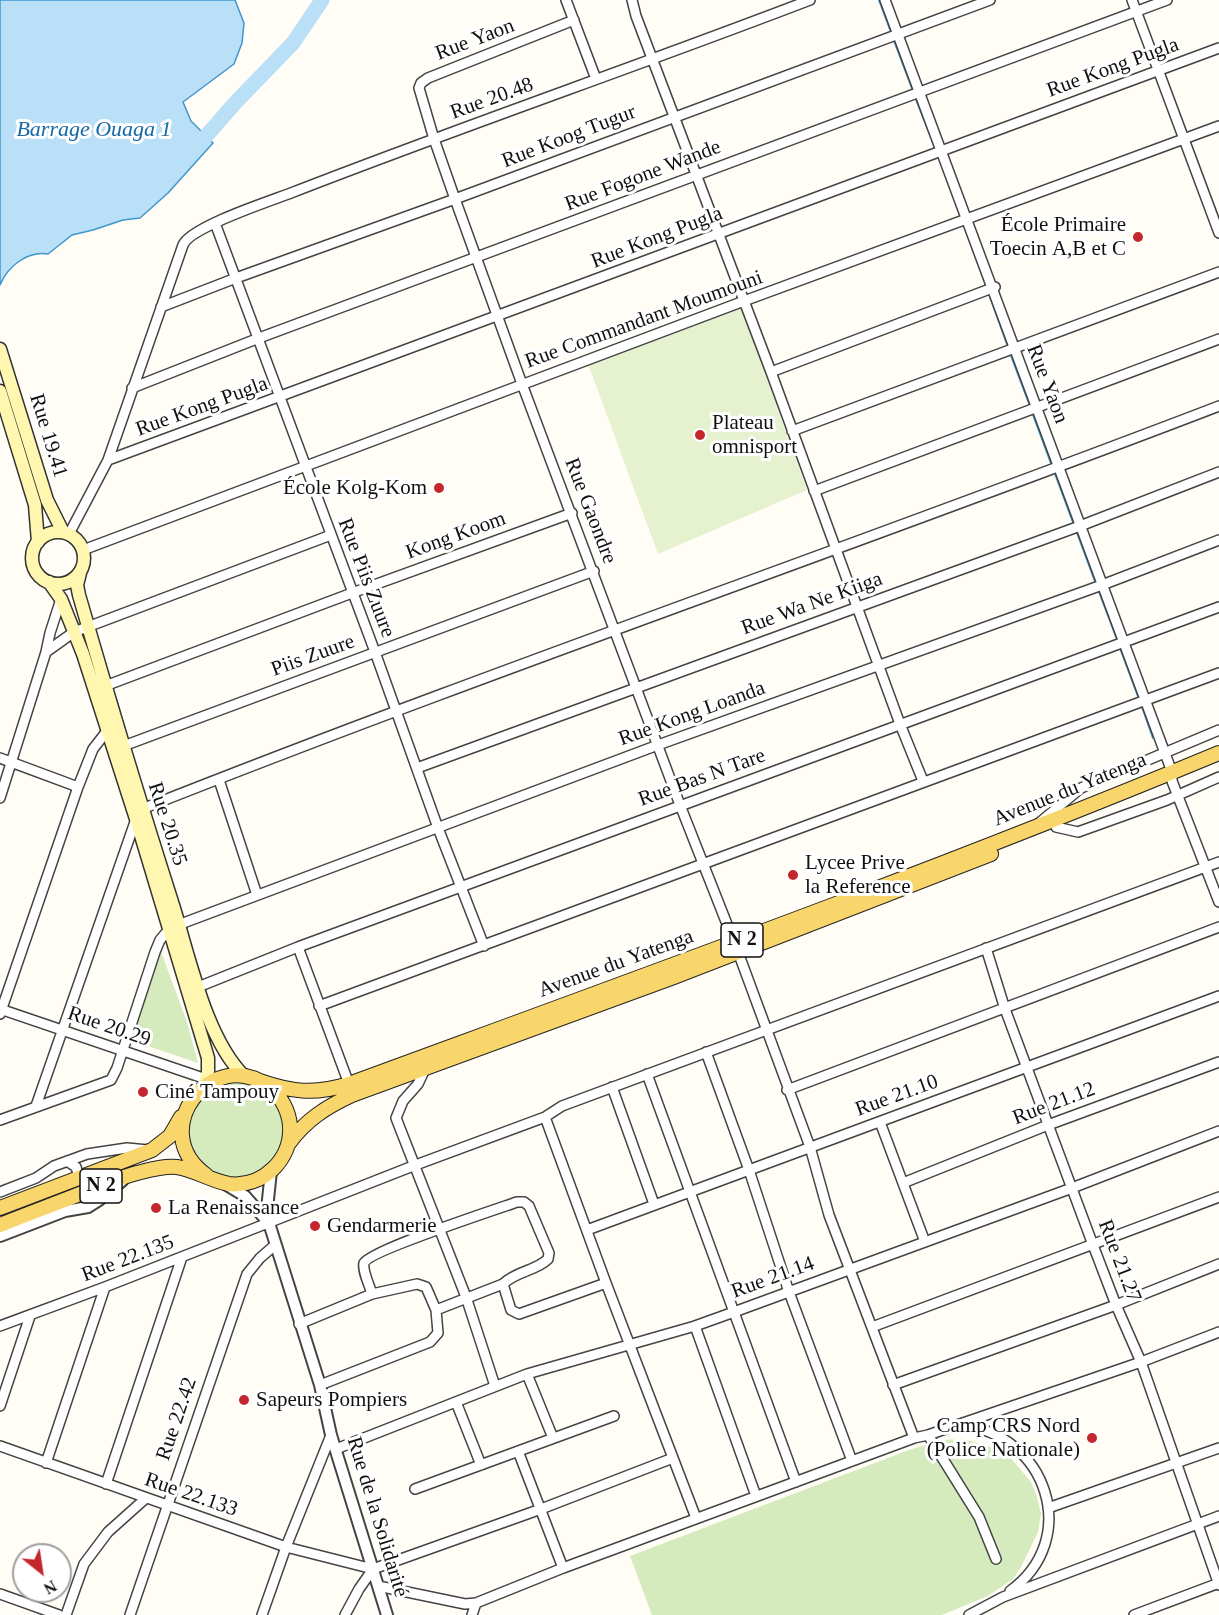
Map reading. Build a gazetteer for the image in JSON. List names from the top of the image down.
{
  "streets": {
    "main road": [
      "Rue 19.41",
      "Avenue du Yatenga",
      "Rue 20.35",
      "N 2"
    ],
    "street": [
      "Rue Yaon",
      "Rue Kong Pugla",
      "Rue 20.48",
      "Rue Koog Tugur",
      "Rue Fogone Wande",
      "Rue Commandant Moumouni",
      "Rue Gaondre",
      "Kong Koom",
      "Rue Piis Zuure",
      "Rue Wa Ne Kiiga",
      "Piis Zuure",
      "Rue Kong Loanda",
      "Rue Bas N Tare",
      "Rue 20.29",
      "Rue 21.10",
      "Rue 21.12",
      "Rue 22.135",
      "Rue 21.27",
      "Rue 21.14",
      "Rue 22.42",
      "Rue 22.133",
      "Rue de la Solidarité"
    ]
  },
  "crossings": [
    ["Rue Yaon", "Rue Kong Pugla"],
    ["Rue Yaon", "Rue Koog Tugur"],
    ["Rue Yaon", "Rue Fogone Wande"],
    ["Rue Yaon", "Rue Commandant Moumouni"],
    ["Rue Yaon", "Rue Gaondre"],
    ["Rue Yaon", "Rue Wa Ne Kiiga"],
    ["Rue Yaon", "Rue Kong Loanda"],
    ["Rue Yaon", "Rue Bas N Tare"],
    ["Rue Yaon", "Avenue du Yatenga"],
    ["Rue Yaon", "Rue 22.135"],
    ["Rue Kong Pugla", "Rue Gaondre"],
    ["Rue Kong Pugla", "Rue Piis Zuure"],
    ["Rue 20.48", "Rue Koog Tugur"],
    ["Rue 20.48", "Rue Gaondre"],
    ["Rue 20.48", "Rue Piis Zuure"],
    ["Rue Koog Tugur", "Rue Gaondre"],
    ["Rue Koog Tugur", "Rue Piis Zuure"],
    ["Rue Fogone Wande", "Rue Gaondre"],
    ["Rue Fogone Wande", "Rue Piis Zuure"],
    ["Rue Commandant Moumouni", "Rue 19.41"],
    ["Rue Commandant Moumouni", "Rue Gaondre"],
    ["Rue Commandant Moumouni", "Rue Piis Zuure"],
    ["Rue Commandant Moumouni", "Rue 20.35"],
    ["Rue 19.41", "Rue 20.35"],
    ["Rue Gaondre", "Kong Koom"],
    ["Rue Gaondre", "Rue Wa Ne Kiiga"],
    ["Rue Gaondre", "Piis Zuure"],
    ["Rue Gaondre", "Rue Kong Loanda"],
    ["Rue Gaondre", "Rue Bas N Tare"],
    ["Rue Gaondre", "Avenue du Yatenga"],
    ["Rue Gaondre", "Rue 21.10"],
    ["Rue Gaondre", "Rue 22.135"],
    ["Rue Gaondre", "Rue 21.14"],
    ["Kong Koom", "Rue Piis Zuure"],
    ["Kong Koom", "Rue 20.35"],
    ["Rue Piis Zuure", "Rue Wa Ne Kiiga"],
    ["Rue Piis Zuure", "Piis Zuure"],
    ["Rue Piis Zuure", "Rue Kong Loanda"],
    ["Rue Piis Zuure", "Rue Bas N Tare"],
    ["Piis Zuure", "Rue 20.35"],
    ["Rue Kong Loanda", "Rue 20.35"],
    ["Rue Bas N Tare", "Rue 20.35"],
    ["Avenue du Yatenga", "Rue 20.35"],
    ["Avenue du Yatenga", "N 2"],
    ["Avenue du Yatenga", "Rue 20.29"],
    ["Avenue du Yatenga", "Rue de la Solidarité"],
    ["Rue 20.35", "N 2"],
    ["Rue 20.35", "Rue 20.29"],
    ["Rue 20.35", "Rue de la Solidarité"],
    ["N 2", "Rue 20.29"],
    ["N 2", "Rue de la Solidarité"],
    ["Rue 20.29", "Rue de la Solidarité"],
    ["Rue 21.10", "Rue 21.27"],
    ["Rue 21.12", "Rue 21.27"],
    ["Rue 22.135", "Rue 21.27"],
    ["Rue 22.135", "Rue de la Solidarité"],
    ["Rue 21.27", "Rue 21.14"],
    ["Rue 21.14", "Rue de la Solidarité"],
    ["Rue 22.42", "Rue 22.133"],
    ["Rue 22.42", "Rue de la Solidarité"],
    ["Rue 22.133", "Rue de la Solidarité"]
  ],
  "water": ["Barrage Ouaga 1"],
  "places": [
    "École Primaire Toecin A,B et C",
    "Plateau omnisport",
    "École Kolg-Kom",
    "Lycee Prive la Reference",
    "Ciné Tampouy",
    "La Renaissance",
    "Gendarmerie",
    "Sapeurs Pompiers",
    "Camp CRS Nord (Police Nationale)"
  ],
  "north": "bottom right"
}
